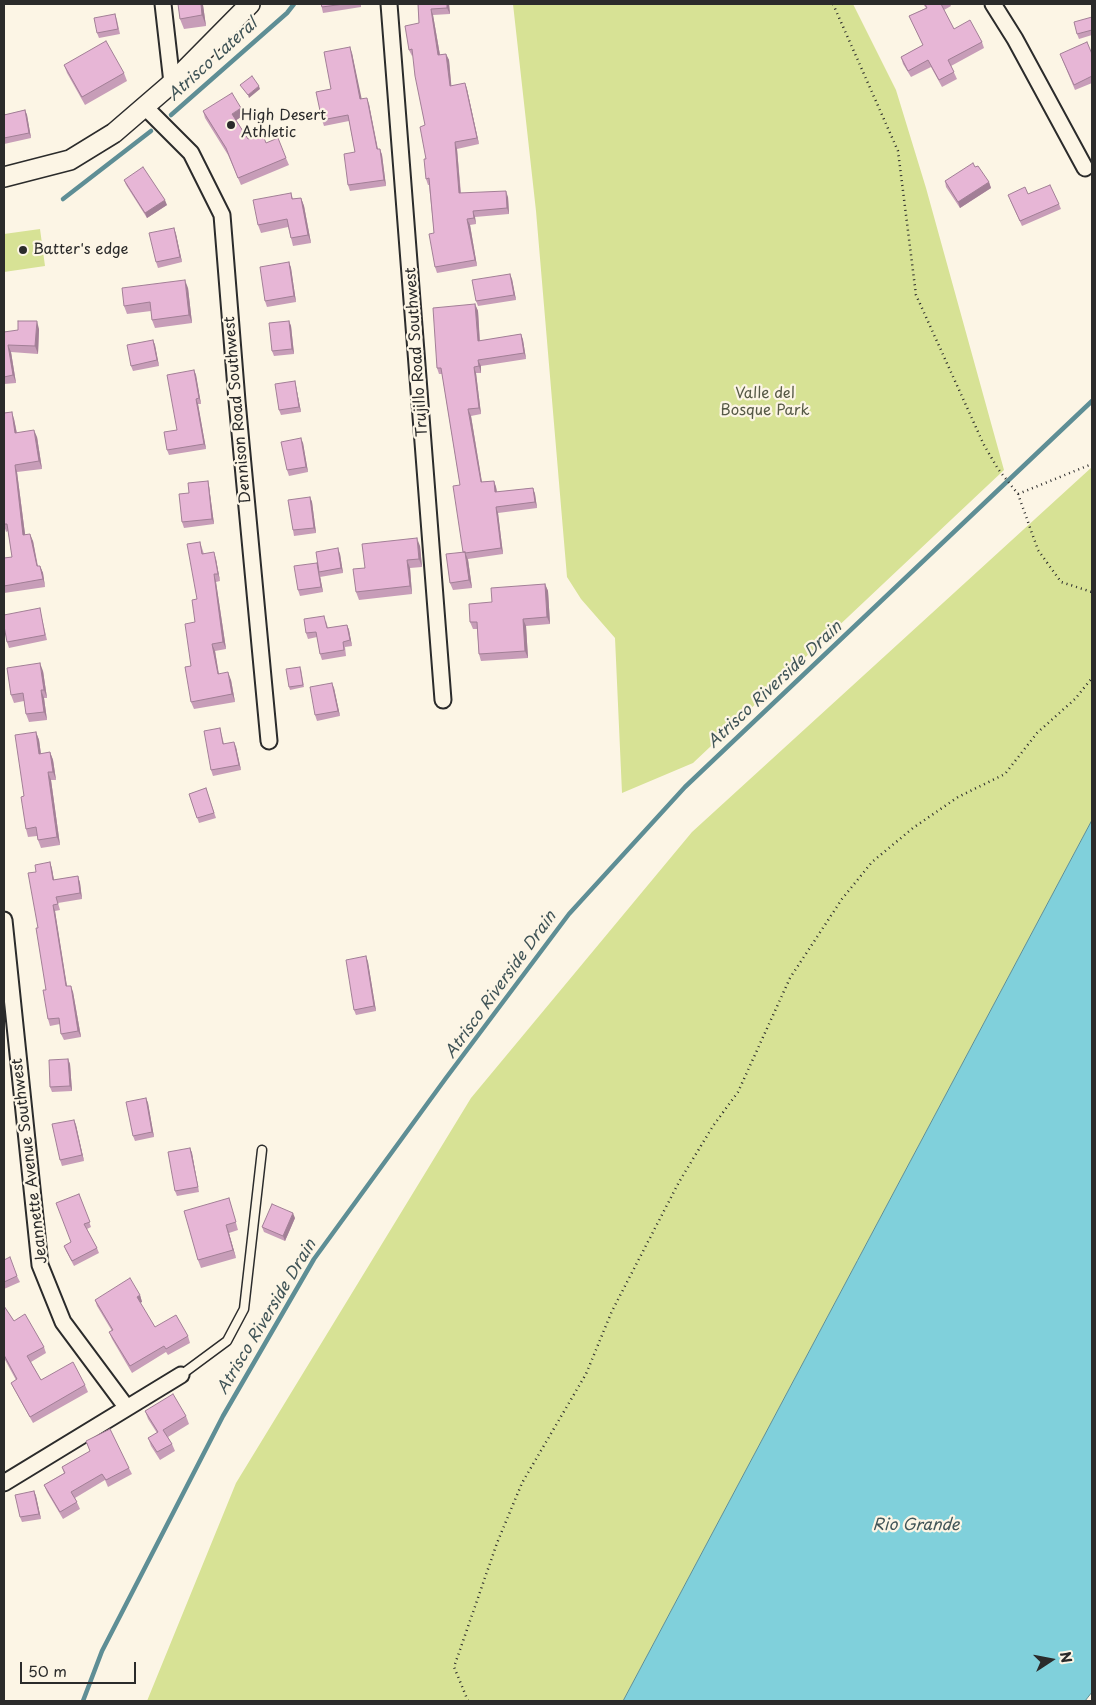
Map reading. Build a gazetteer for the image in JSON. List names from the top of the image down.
{
  "streets": {
    "street": ["Trujillo Road Southwest", "Dennison Road Southwest", "Jeannette Avenue Southwest"]
  },
  "water": ["Atrisco Lateral", "Atrisco Riverside Drain", "Rio Grande"],
  "parks": ["Valle del Bosque Park"],
  "places": ["High Desert Athletic", "Batter's edge"],
  "scale_bar": "50 m",
  "north": "right"
}
